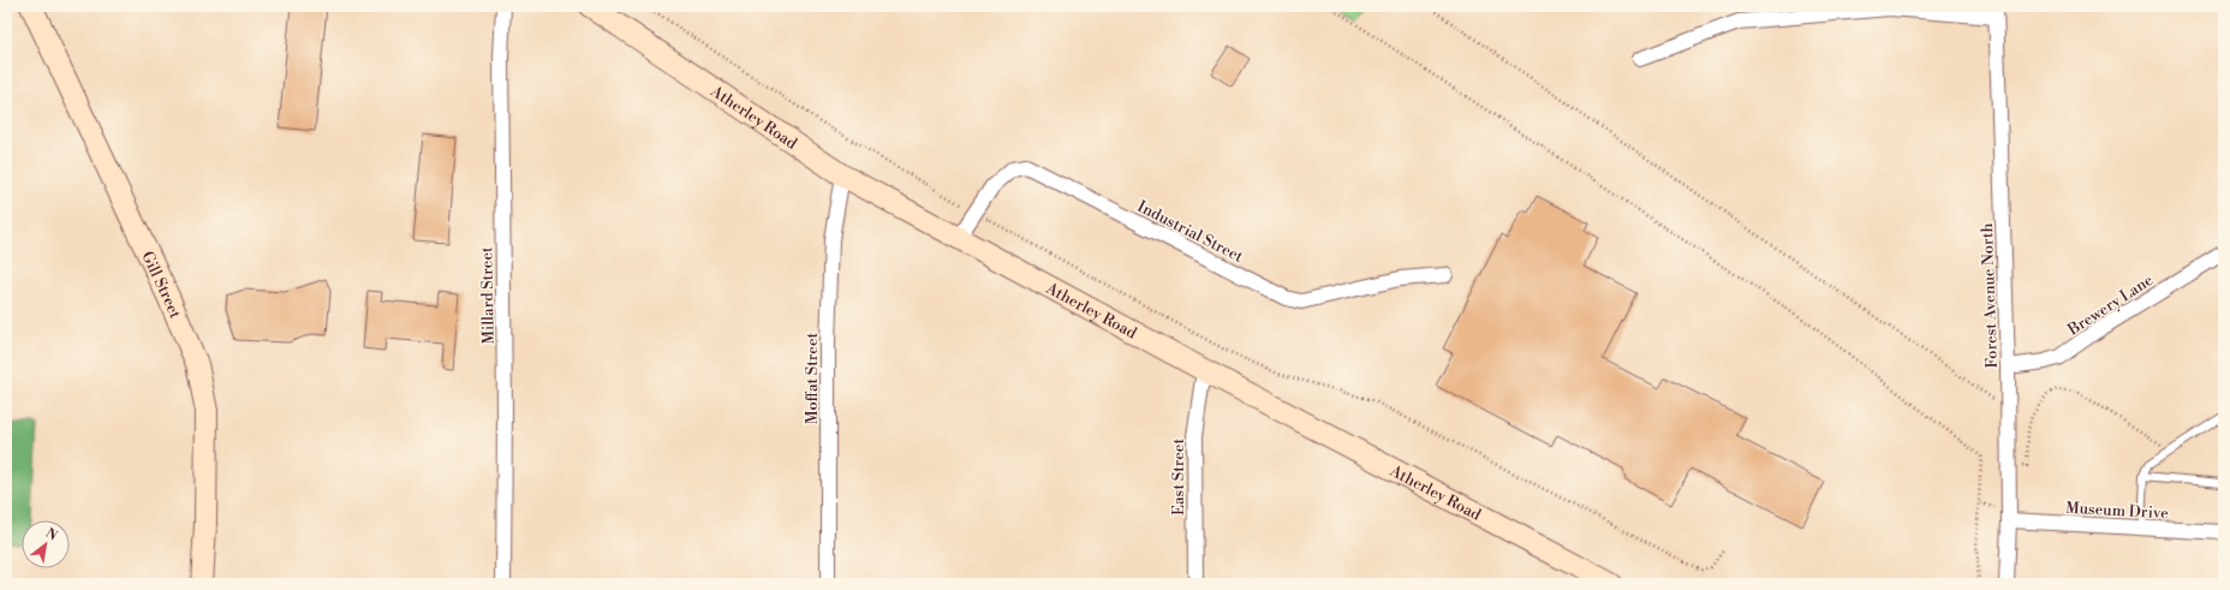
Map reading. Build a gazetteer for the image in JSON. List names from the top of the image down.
{
  "streets": {
    "main road": ["Atherley Road", "Gill Street"],
    "street": [
      "Industrial Street",
      "Millard Street",
      "Forest Avenue North",
      "Brewery Lane",
      "Moffat Street",
      "East Street",
      "Museum Drive"
    ]
  },
  "crossings": [
    ["Atherley Road", "Industrial Street"],
    ["Atherley Road", "Moffat Street"],
    ["Atherley Road", "East Street"],
    ["Forest Avenue North", "Brewery Lane"],
    ["Forest Avenue North", "Museum Drive"]
  ],
  "north": "top right"
}
